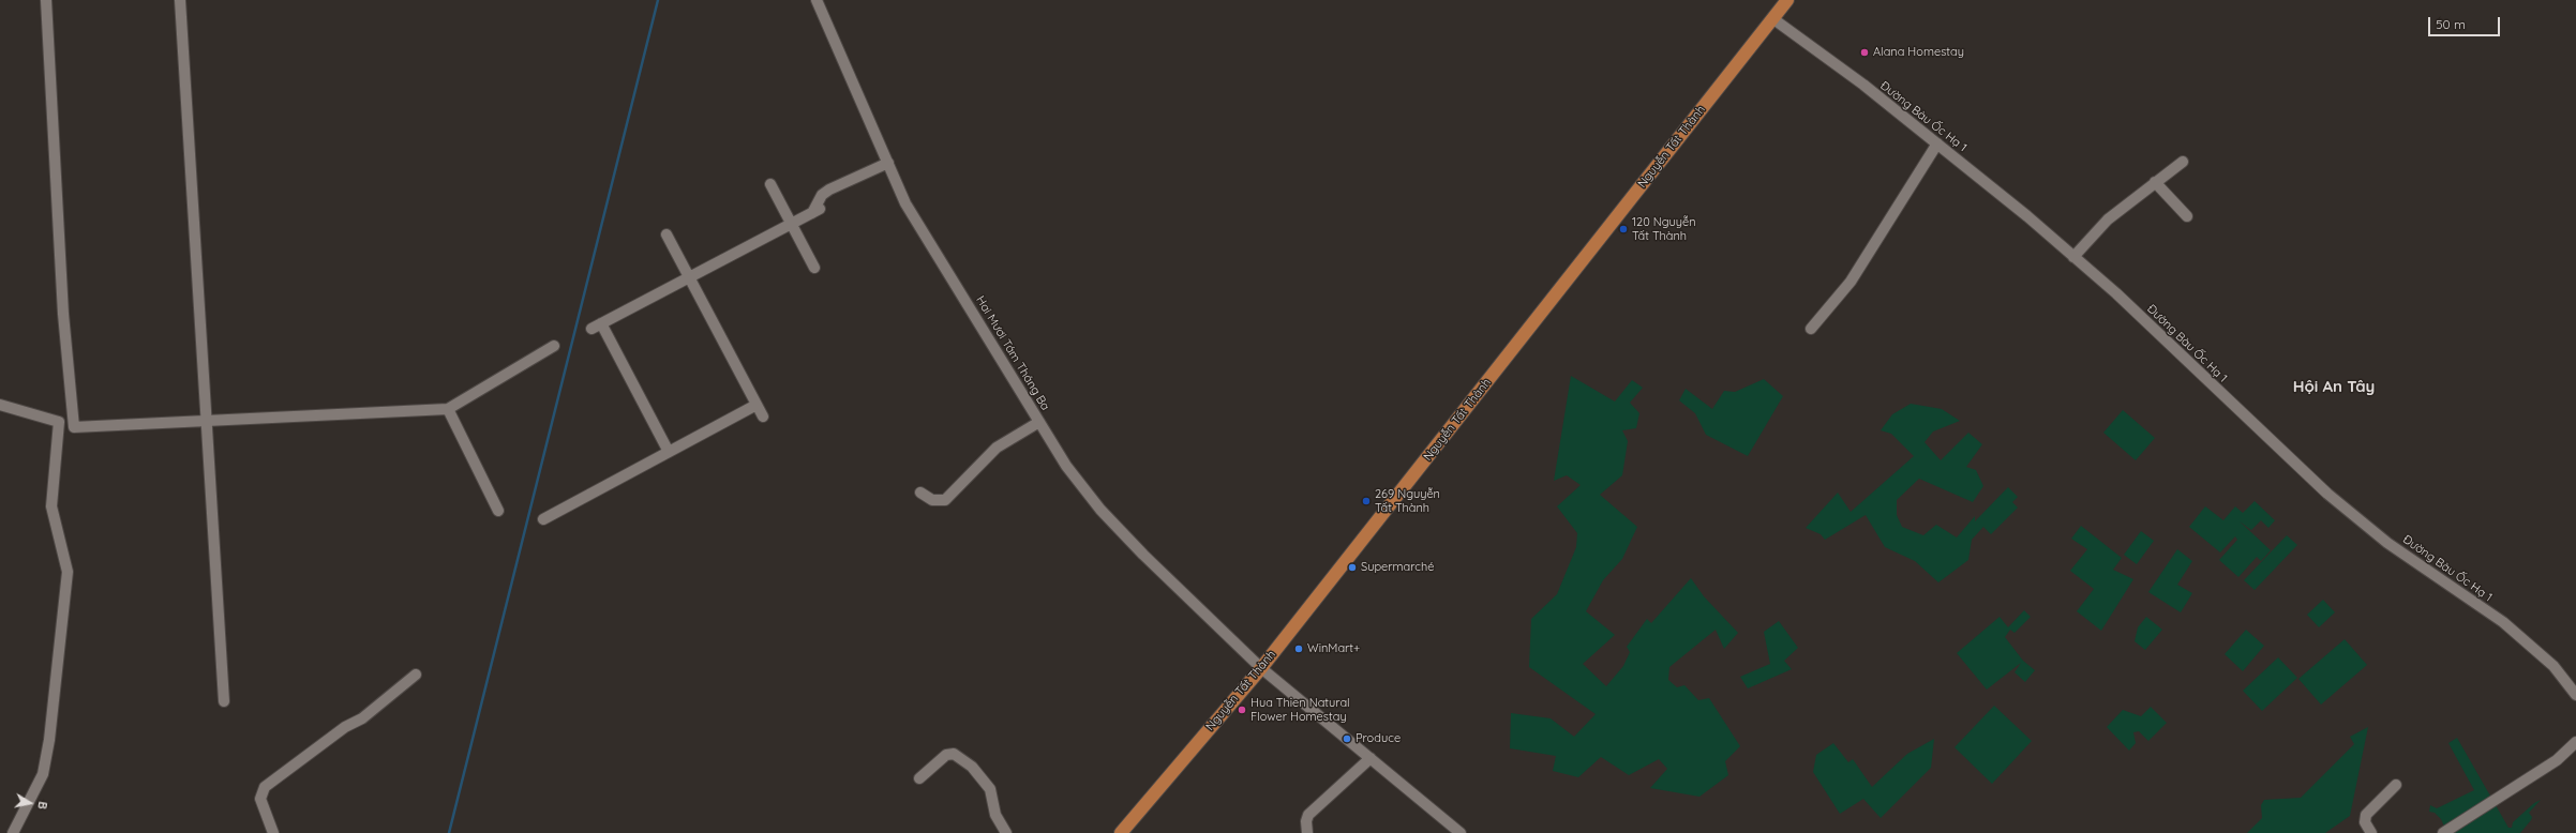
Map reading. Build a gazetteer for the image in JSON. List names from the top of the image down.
{
  "streets": {
    "main road": ["Nguyễn Tất Thành"],
    "street": ["Đường Bàu Ốc Hạ 1", "Hai Mươi Tám Tháng Ba"]
  },
  "crossings": [
    ["Đường Bàu Ốc Hạ 1", "Nguyễn Tất Thành"],
    ["Nguyễn Tất Thành", "Hai Mươi Tám Tháng Ba"]
  ],
  "districts": ["Hội An Tây"],
  "places": [
    "Alana Homestay",
    "120 Nguyễn Tất Thành",
    "269 Nguyễn Tất Thành",
    "Supermarché",
    "WinMart+",
    "Hua Thien Natural Flower Homestay",
    "Produce"
  ],
  "scale_bar": "50 m",
  "north": "right"
}
